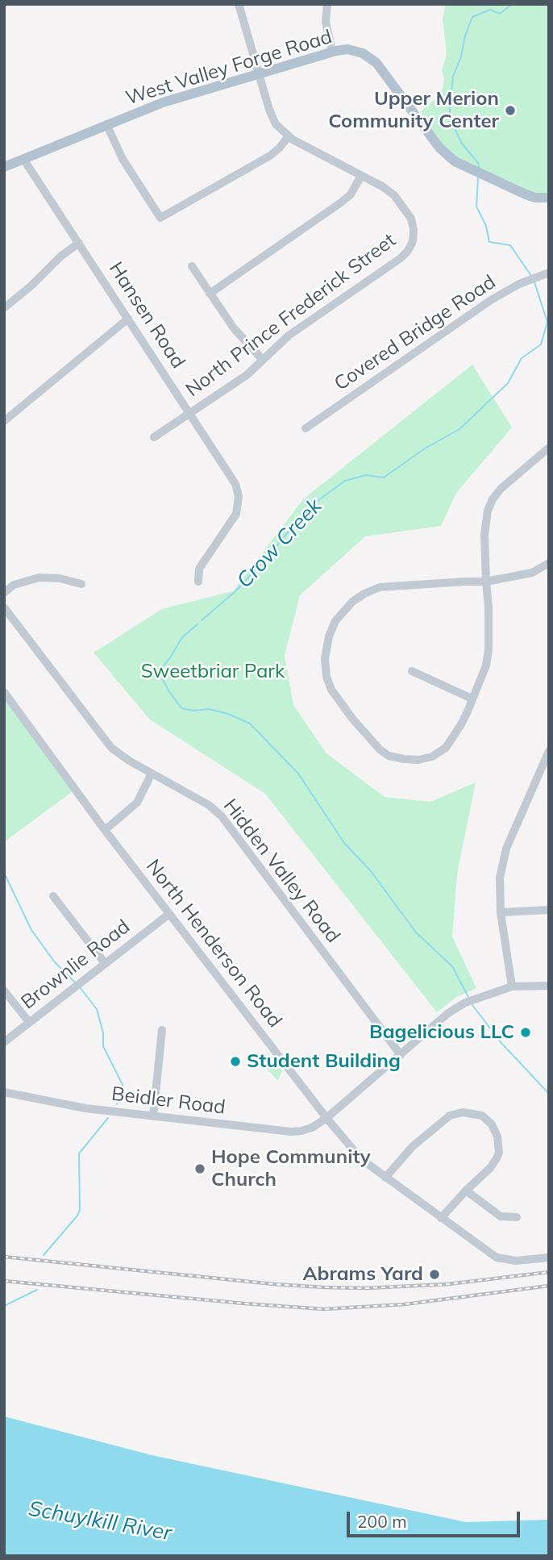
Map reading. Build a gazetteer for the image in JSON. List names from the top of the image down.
{
  "streets": {
    "main road": ["West Valley Forge Road"],
    "street": [
      "Hansen Road",
      "North Prince Frederick Street",
      "Covered Bridge Road",
      "Hidden Valley Road",
      "North Henderson Road",
      "Brownlie Road",
      "Beidler Road"
    ]
  },
  "crossings": [
    ["West Valley Forge Road", "Hansen Road"],
    ["West Valley Forge Road", "North Prince Frederick Street"],
    ["Hansen Road", "North Prince Frederick Street"],
    ["Hidden Valley Road", "Beidler Road"],
    ["North Henderson Road", "Brownlie Road"],
    ["North Henderson Road", "Beidler Road"]
  ],
  "water": ["Crow Creek", "Schuylkill River"],
  "parks": ["Sweetbriar Park"],
  "places": [
    "Upper Merion Community Center",
    "Bagelicious LLC",
    "Student Building",
    "Hope Community Church",
    "Abrams Yard"
  ],
  "scale_bar": "200 m"
}
